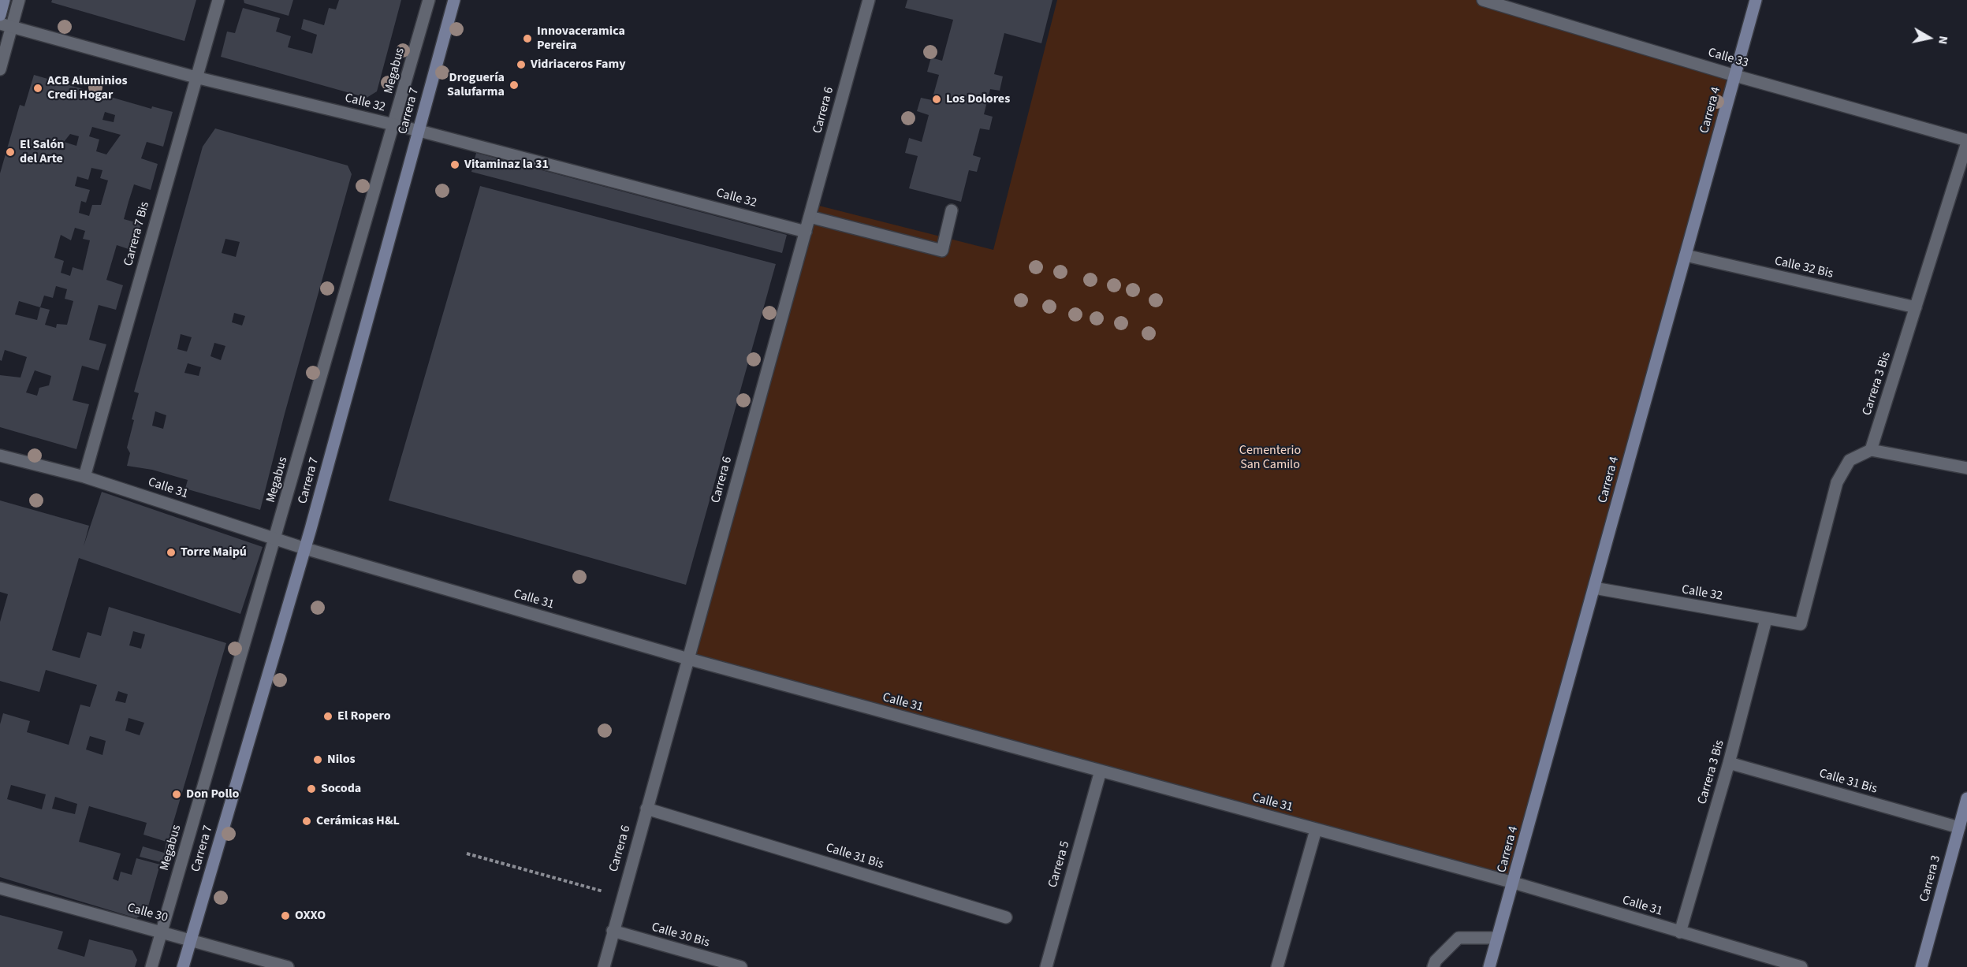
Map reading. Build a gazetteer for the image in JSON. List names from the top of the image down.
{
  "streets": {
    "main road": ["Carrera 4", "Carrera 7", "Carrera 3"],
    "street": [
      "Calle 33",
      "Megabus",
      "Calle 32",
      "Carrera 6",
      "Carrera 7 Bis",
      "Calle 32 Bis",
      "Carrera 3 Bis",
      "Calle 31",
      "Calle 31 Bis",
      "Carrera 5",
      "Calle 30",
      "Calle 30 Bis"
    ]
  },
  "crossings": [
    ["Calle 33", "Carrera 4"],
    ["Calle 33", "Carrera 3 Bis"],
    ["Megabus", "Calle 32"],
    ["Megabus", "Calle 31"],
    ["Megabus", "Calle 30"],
    ["Calle 32", "Carrera 6"],
    ["Calle 32", "Carrera 4"],
    ["Calle 32", "Carrera 7"],
    ["Calle 32", "Carrera 7 Bis"],
    ["Calle 32", "Carrera 3 Bis"],
    ["Carrera 6", "Calle 31"],
    ["Carrera 6", "Calle 31 Bis"],
    ["Carrera 6", "Calle 30 Bis"],
    ["Carrera 4", "Calle 32 Bis"],
    ["Carrera 4", "Calle 31"],
    ["Carrera 7", "Calle 31"],
    ["Carrera 7", "Calle 30"],
    ["Carrera 7 Bis", "Calle 31"],
    ["Calle 32 Bis", "Carrera 3 Bis"],
    ["Carrera 3 Bis", "Calle 31"],
    ["Carrera 3 Bis", "Calle 31 Bis"],
    ["Calle 31", "Carrera 5"],
    ["Calle 31 Bis", "Carrera 3"]
  ],
  "parks": ["Cementerio San Camilo"],
  "places": [
    "Innovaceramica Pereira",
    "Vidriaceros Famy",
    "Droguería Salufarma",
    "ACB Aluminios Credi Hogar",
    "Los Dolores",
    "El Salón del Arte",
    "Vitaminaz la 31",
    "Torre Maipú",
    "El Ropero",
    "Nilos",
    "Socoda",
    "Don Pollo",
    "Cerámicas H&L",
    "OXXO"
  ],
  "north": "right"
}
